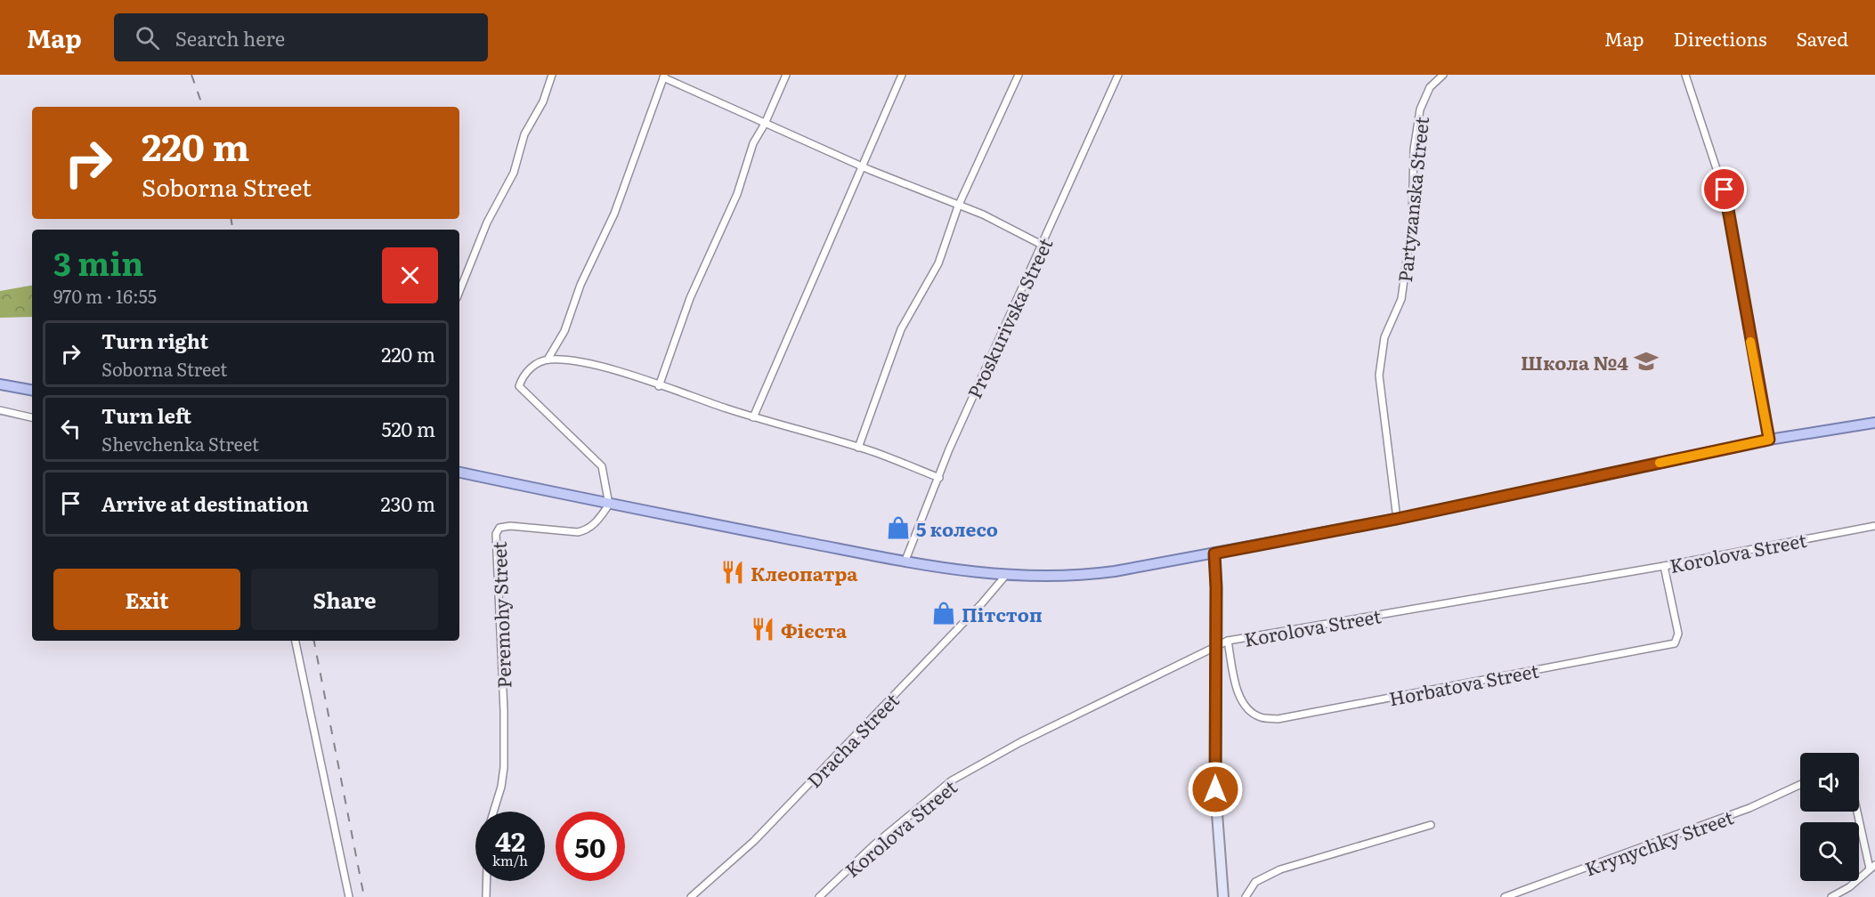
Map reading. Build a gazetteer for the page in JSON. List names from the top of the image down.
{
  "streets": {
    "street": [
      "Partyzanska Street",
      "Proskurivska Street",
      "Korolova Street",
      "Peremohy Street",
      "Horbatova Street",
      "Dracha Street",
      "Krynychky Street"
    ]
  },
  "crossings": [
    ["Korolova Street", "Horbatova Street"]
  ],
  "places": {
    "school or university": ["Школа №4"],
    "shop": ["5 колесо", "Пітстоп"],
    "restaurant": ["Клеопатра", "Фієста"]
  },
  "page": {
    "header": "Map",
    "search": "Search here",
    "nav": ["Map", "Directions", "Saved"],
    "turn": ["220 m", "Soborna Street"],
    "heading": ["3 min", "970 m · 16:55"],
    "list": [
      {
        "name": "Turn right",
        "note": "Soborna Street",
        "value": "220 m"
      },
      {
        "name": "Turn left",
        "note": "Shevchenka Street",
        "value": "520 m"
      },
      {
        "name": "Arrive at destination",
        "value": "230 m"
      }
    ],
    "buttons": ["Exit", "Share"],
    "speed": "42 km/h",
    "limit": "50"
  }
}
